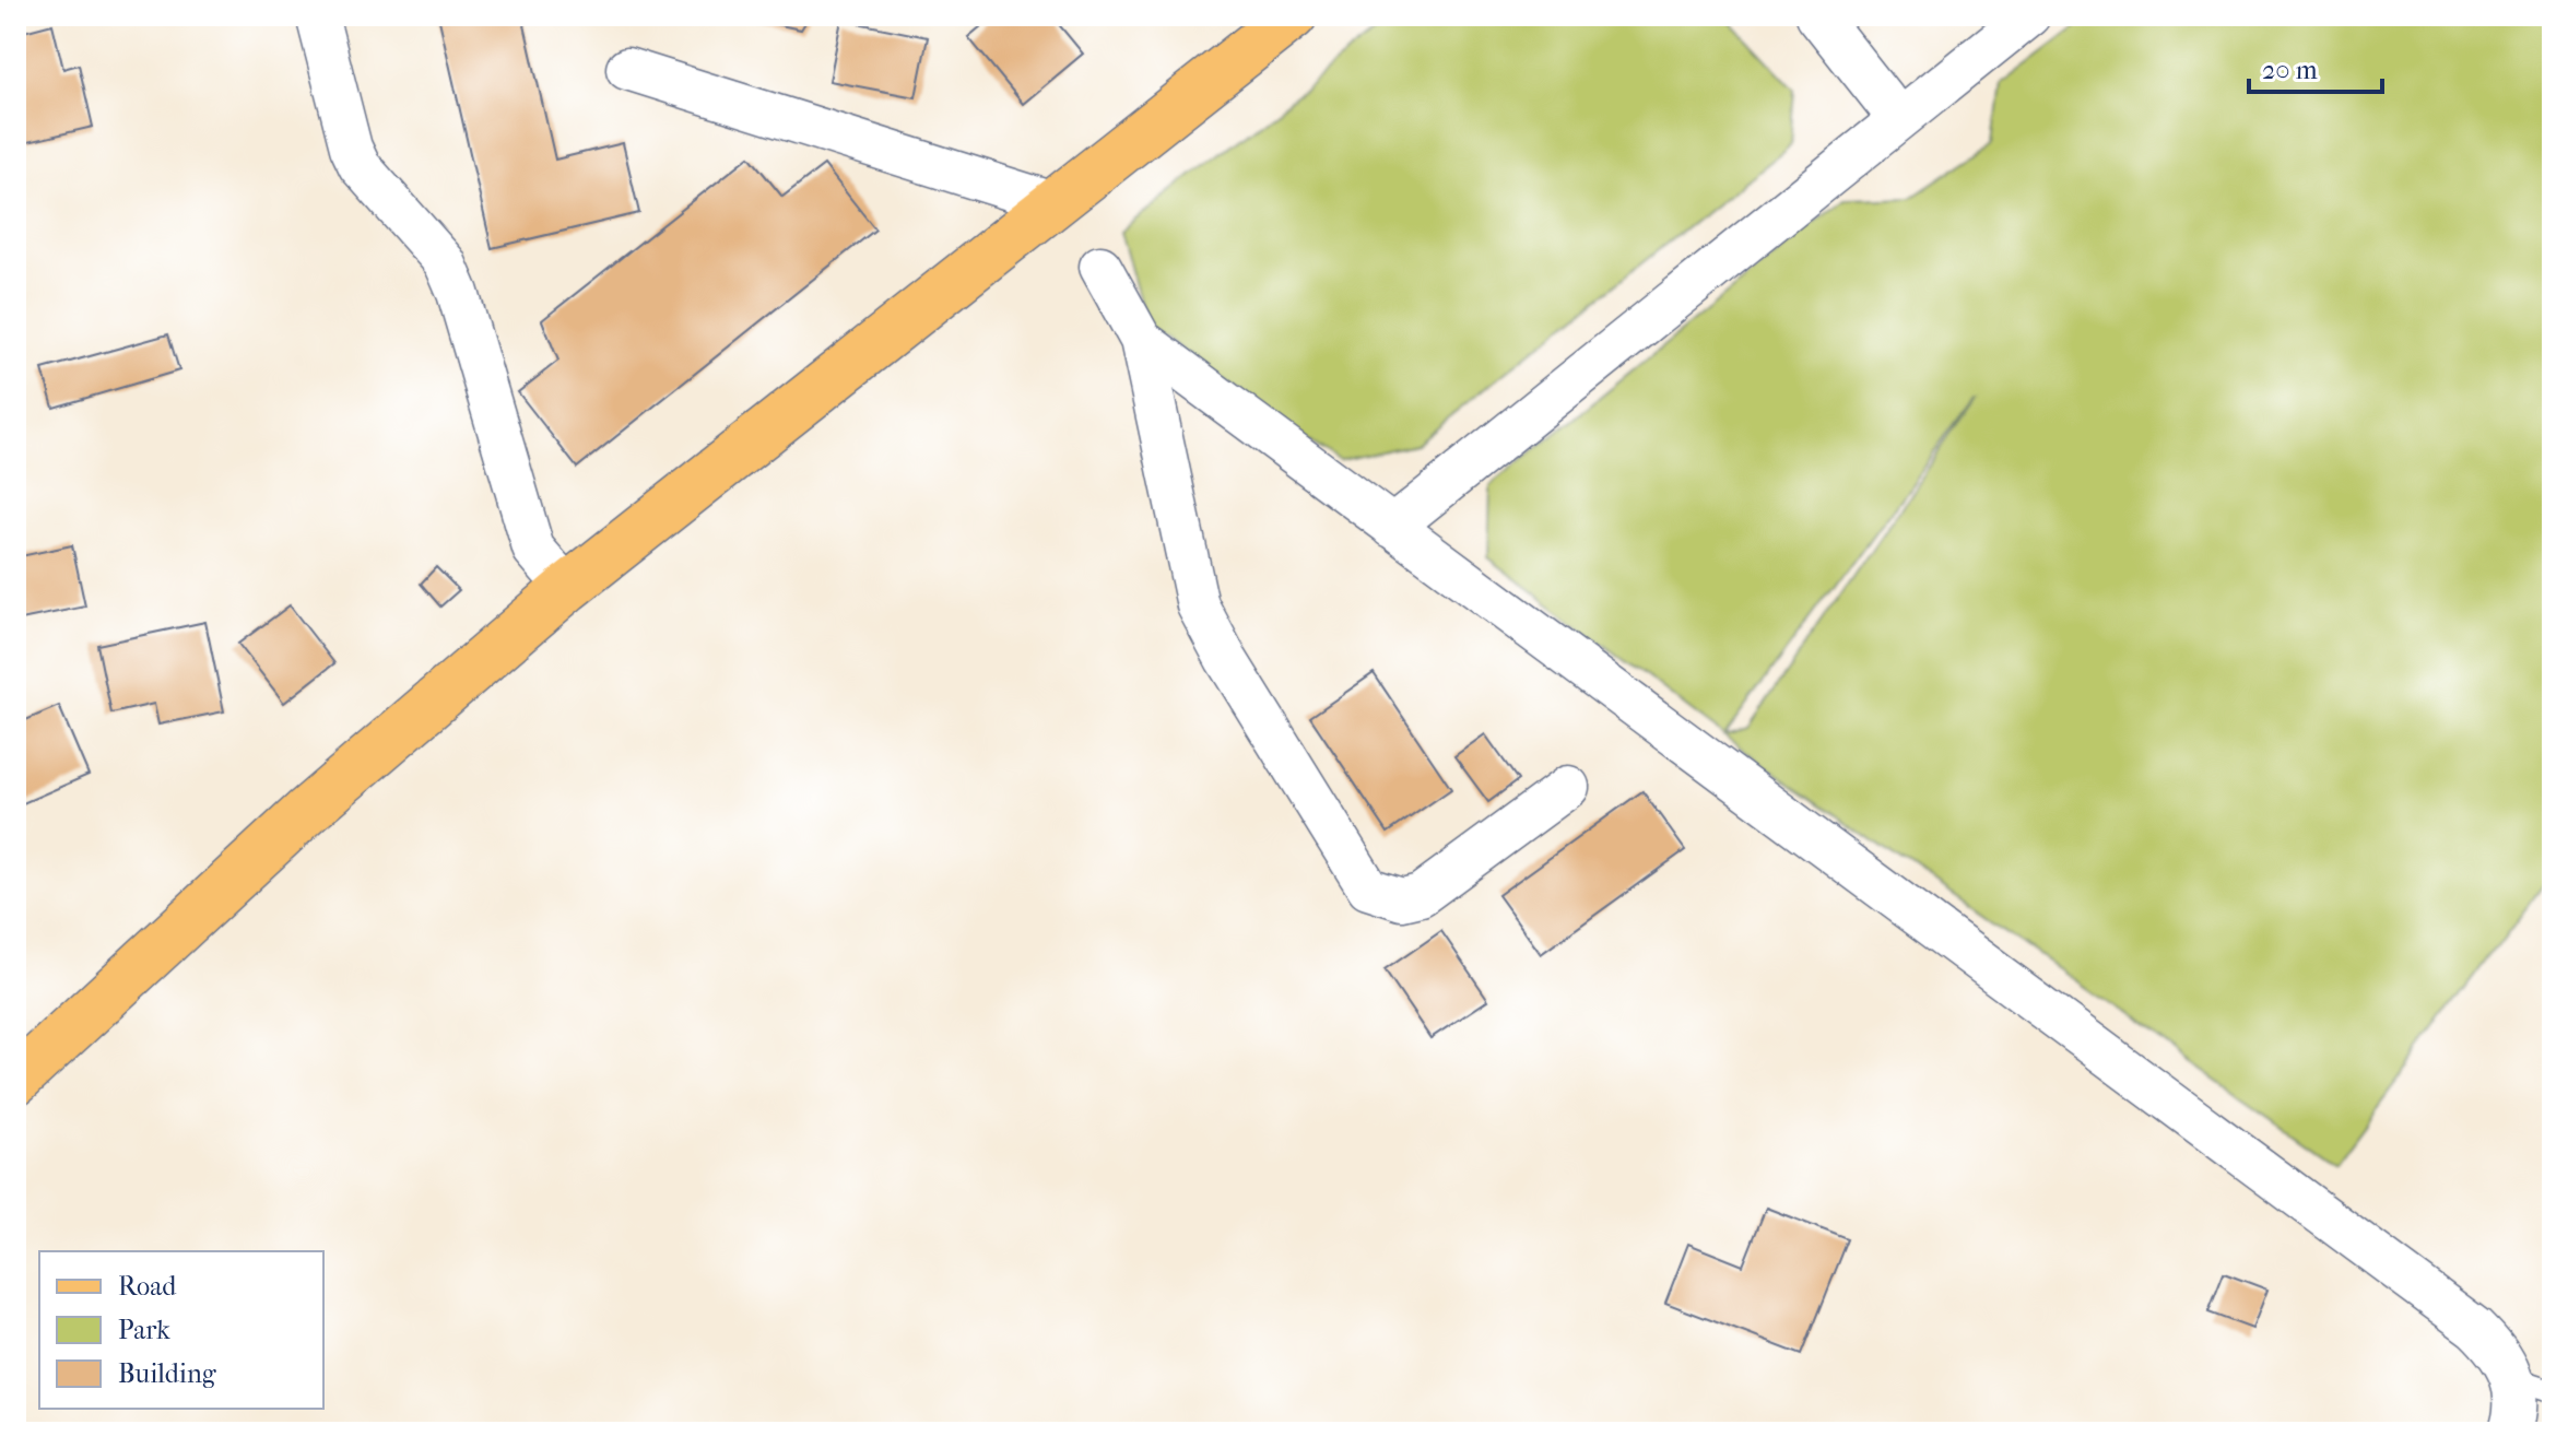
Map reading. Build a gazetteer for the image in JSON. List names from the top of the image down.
{
  "legend": ["Road", "Park", "Building"],
  "scale_bar": "20 m"
}
